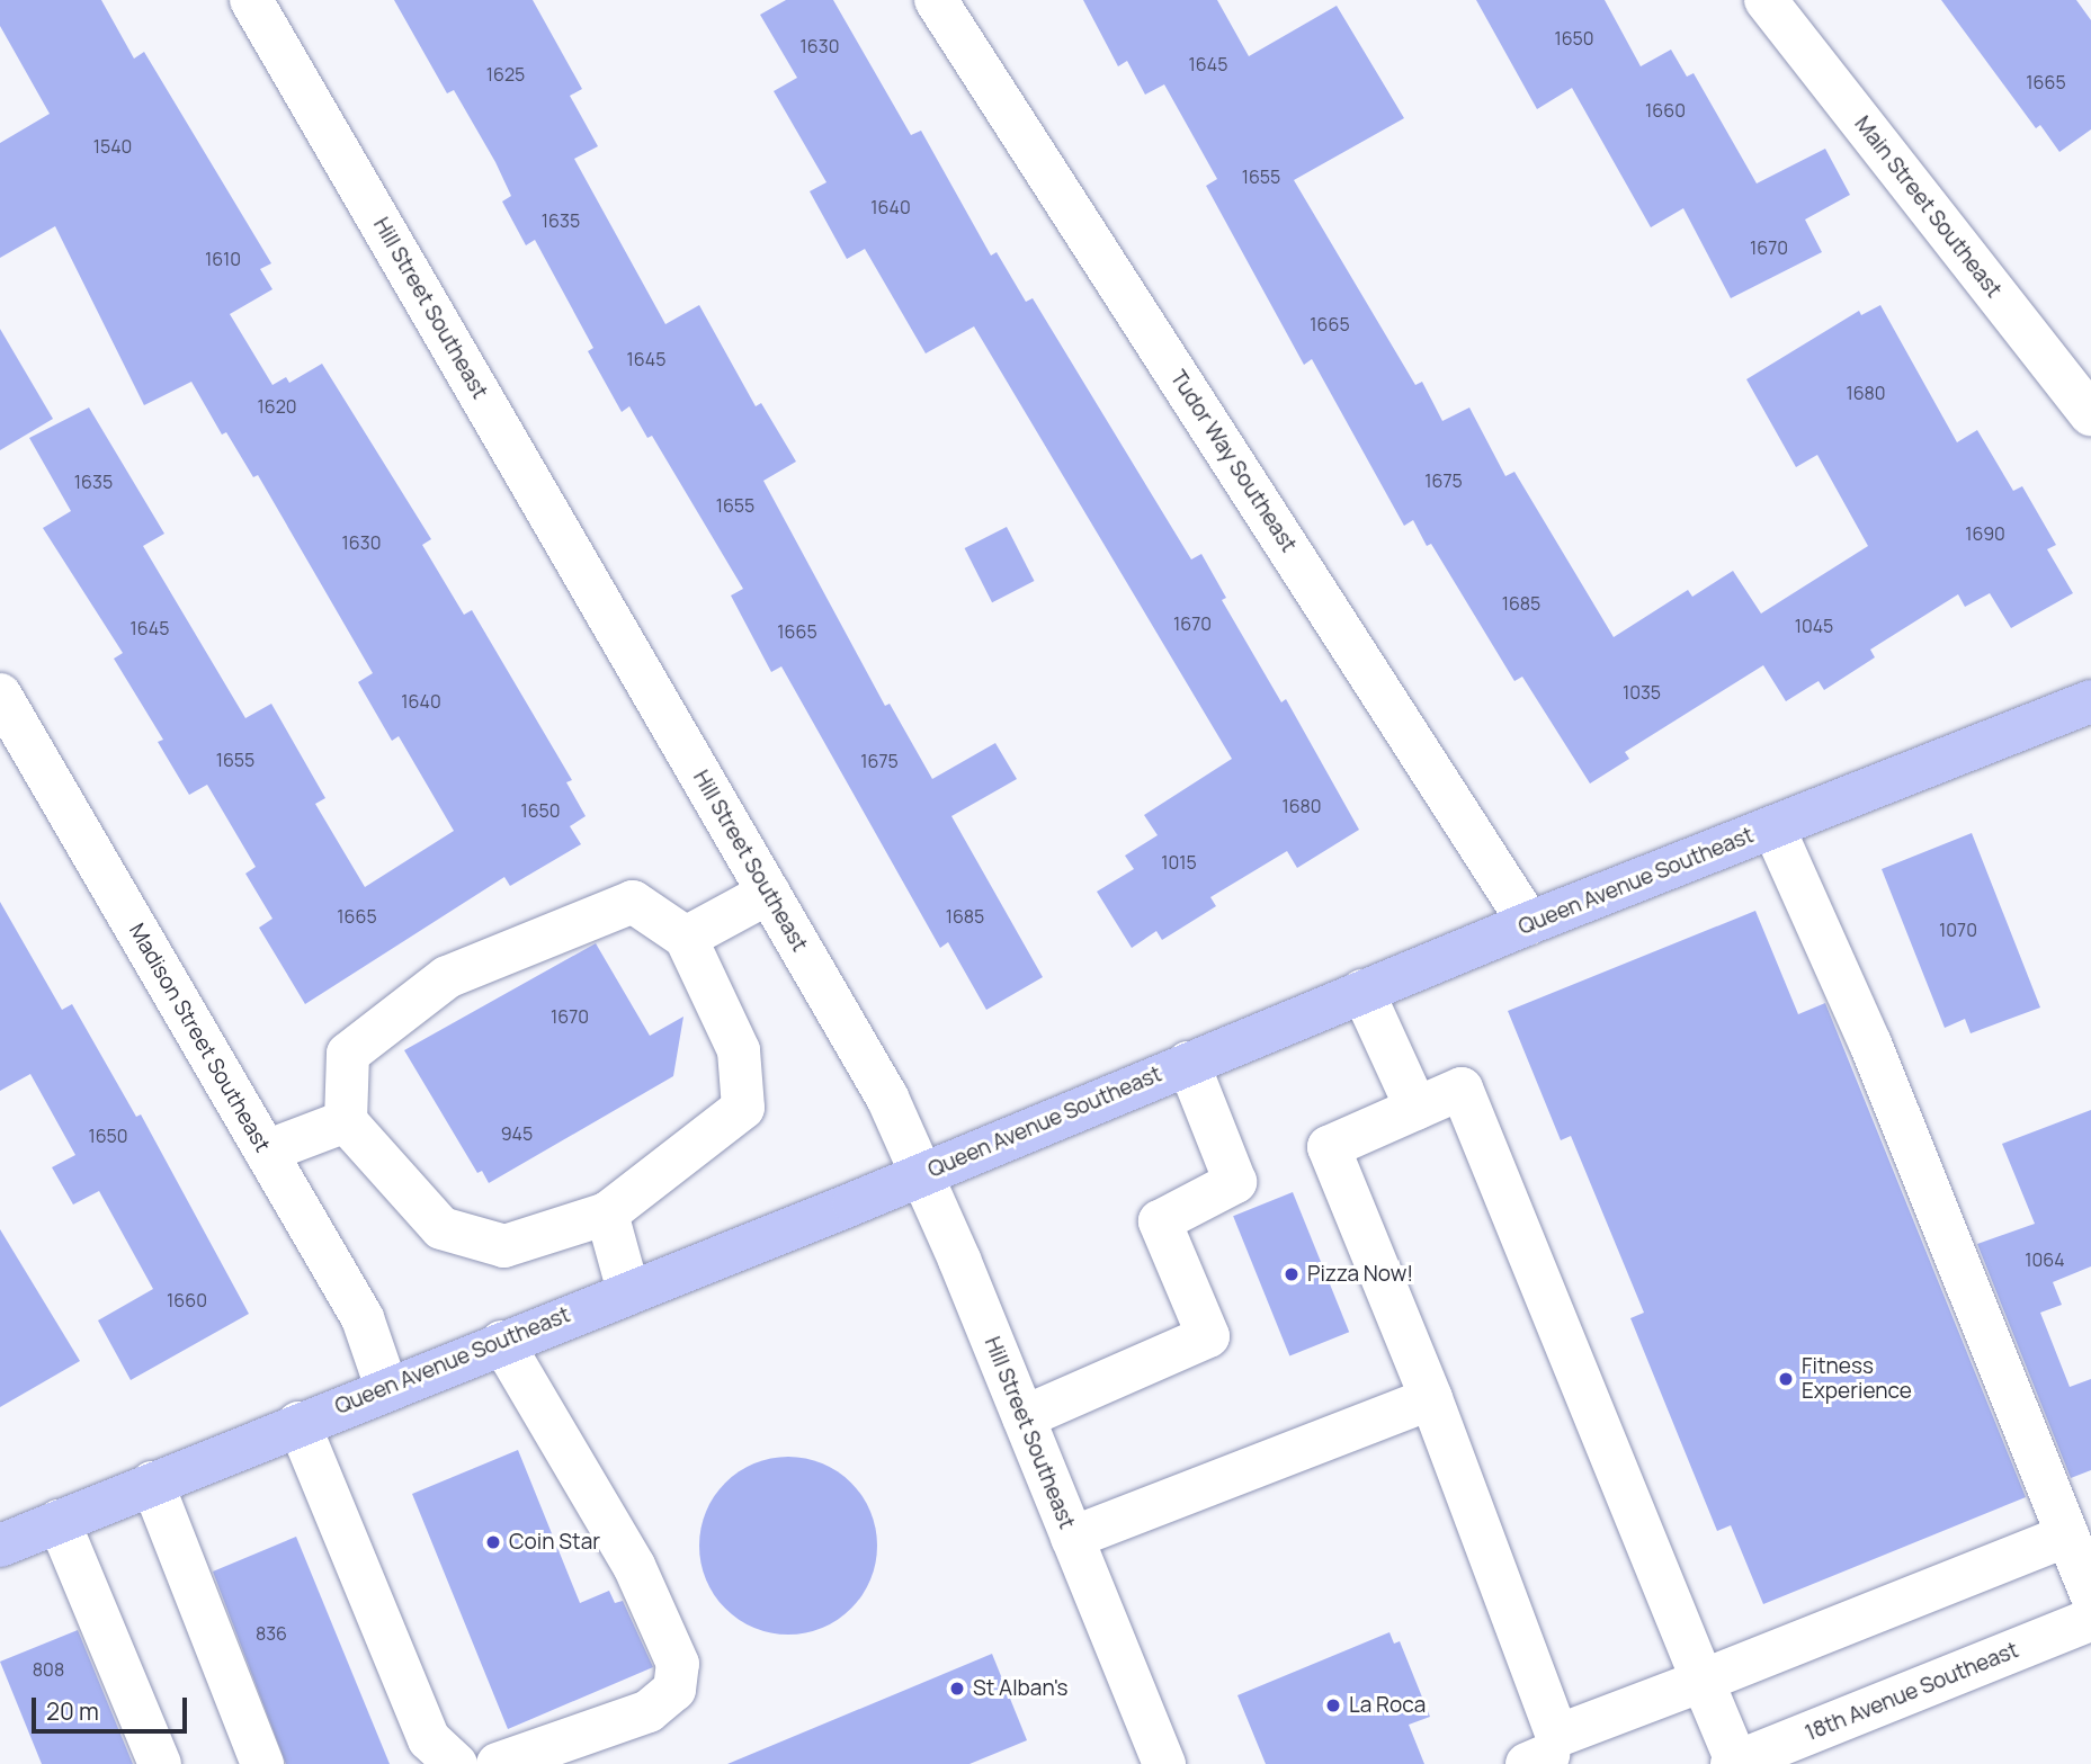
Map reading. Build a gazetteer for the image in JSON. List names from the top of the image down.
{
  "streets": {
    "main road": ["Queen Avenue Southeast"],
    "street": [
      "Main Street Southeast",
      "Hill Street Southeast",
      "Tudor Way Southeast",
      "Madison Street Southeast",
      "18th Avenue Southeast"
    ]
  },
  "crossings": [
    ["Hill Street Southeast", "Queen Avenue Southeast"],
    ["Tudor Way Southeast", "Queen Avenue Southeast"],
    ["Queen Avenue Southeast", "Madison Street Southeast"]
  ],
  "places": [
    "Pizza Now!",
    "Fitness Experience",
    "Coin Star",
    "St Alban's",
    "La Roca"
  ],
  "house_numbers": [
    "1650",
    "1630",
    "1645",
    "1625",
    "1665",
    "1660",
    "1540",
    "1655",
    "1640",
    "1635",
    "1670",
    "1610",
    "1665",
    "1645",
    "1680",
    "1620",
    "1675",
    "1635",
    "1655",
    "1690",
    "1630",
    "1685",
    "1670",
    "1045",
    "1645",
    "1665",
    "1035",
    "1640",
    "1655",
    "1675",
    "1680",
    "1650",
    "1015",
    "1665",
    "1685",
    "1070",
    "1670",
    "945",
    "1650",
    "1064",
    "1660",
    "836",
    "808"
  ],
  "scale_bar": "20 m"
}
